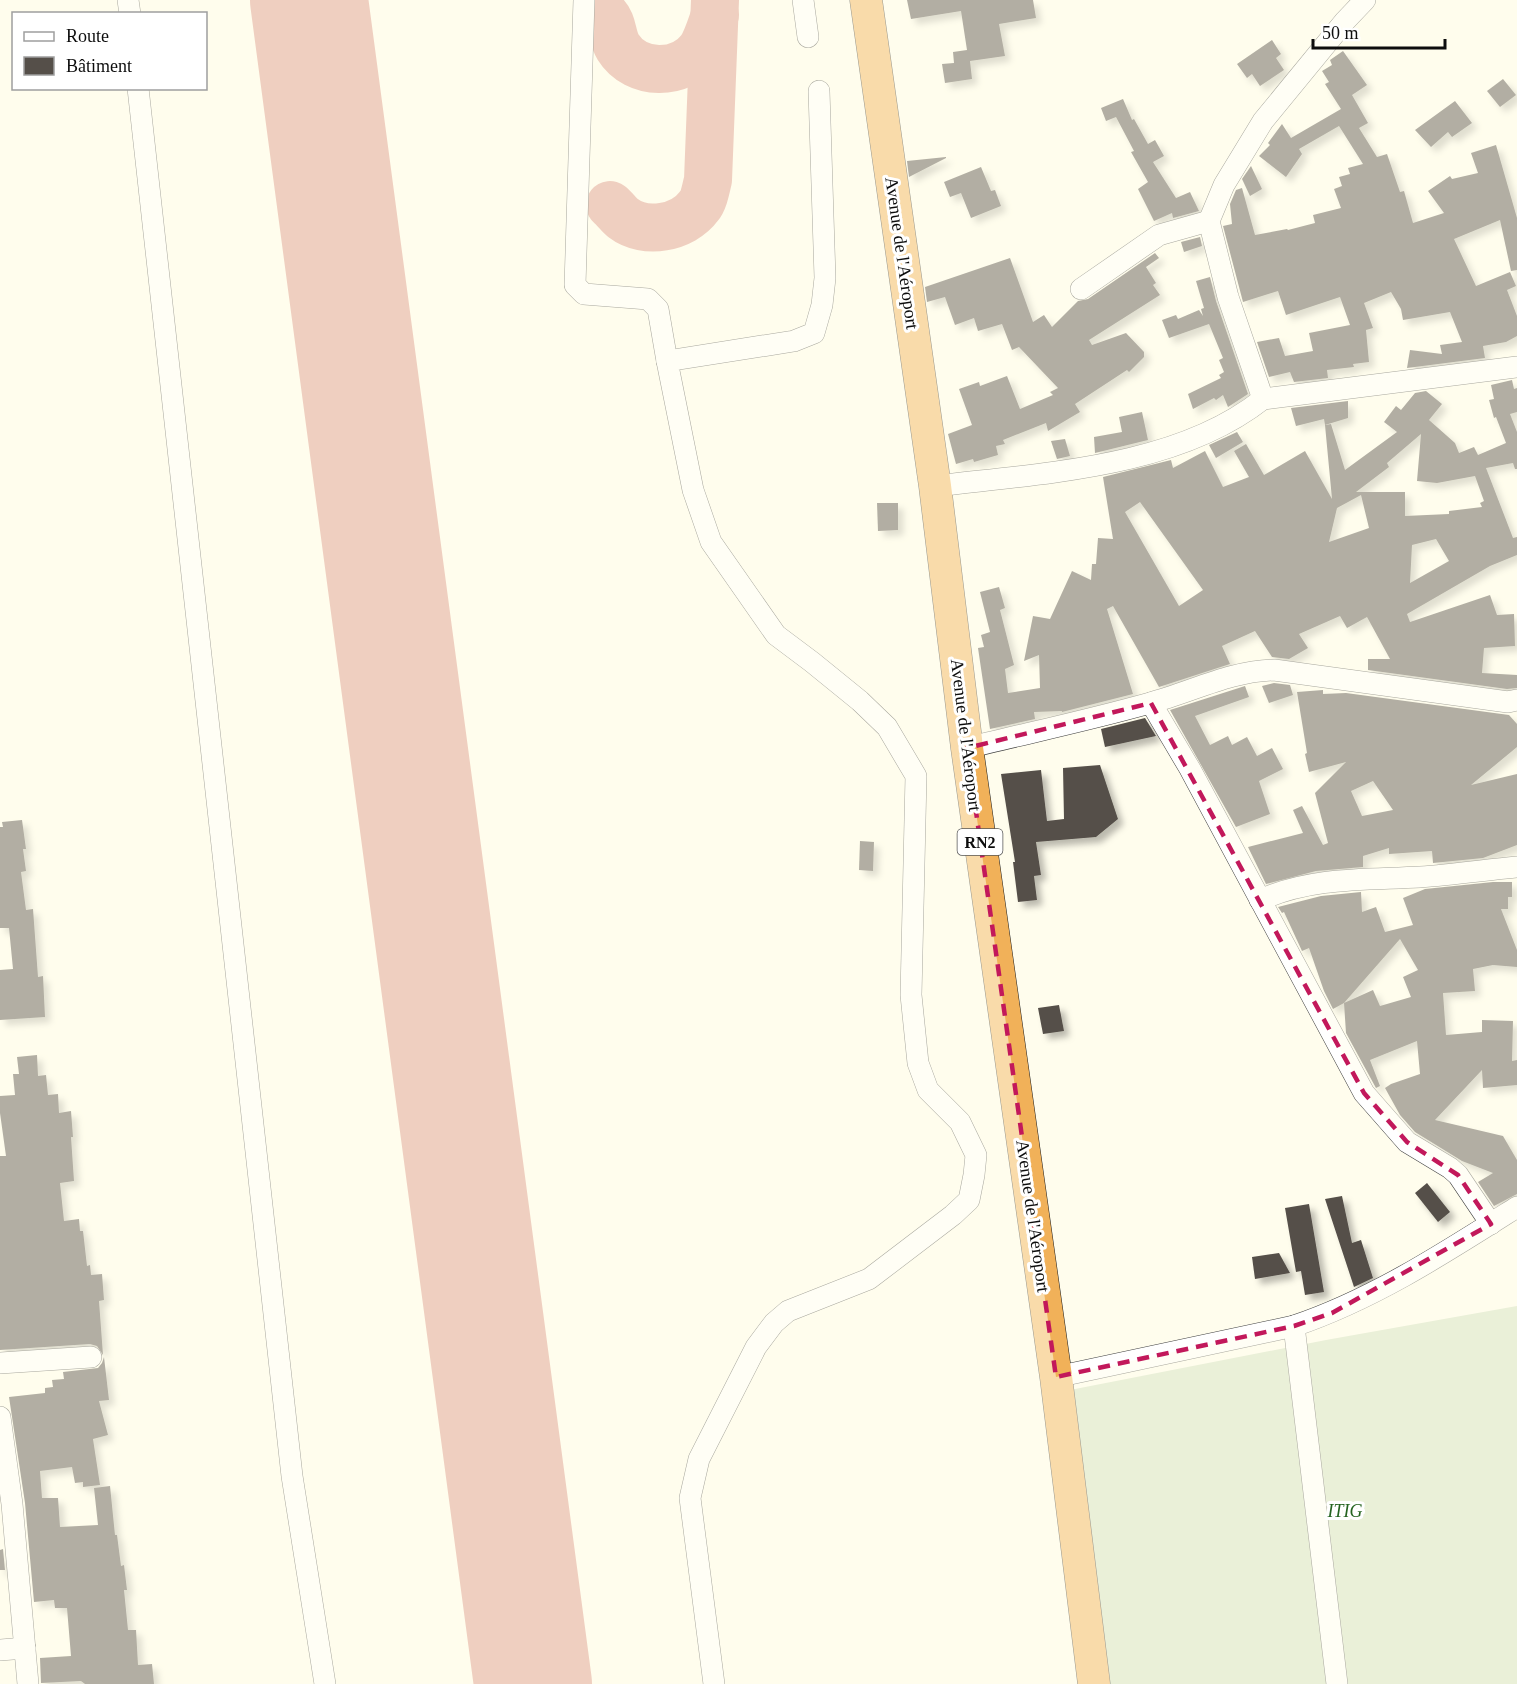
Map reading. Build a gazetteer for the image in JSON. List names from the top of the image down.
{
  "streets": {
    "highway": ["Avenue de l'Aéroport", "RN2"]
  },
  "parks": ["ITIG"],
  "legend": ["Route", "Bâtiment"],
  "scale_bar": "50 m"
}
